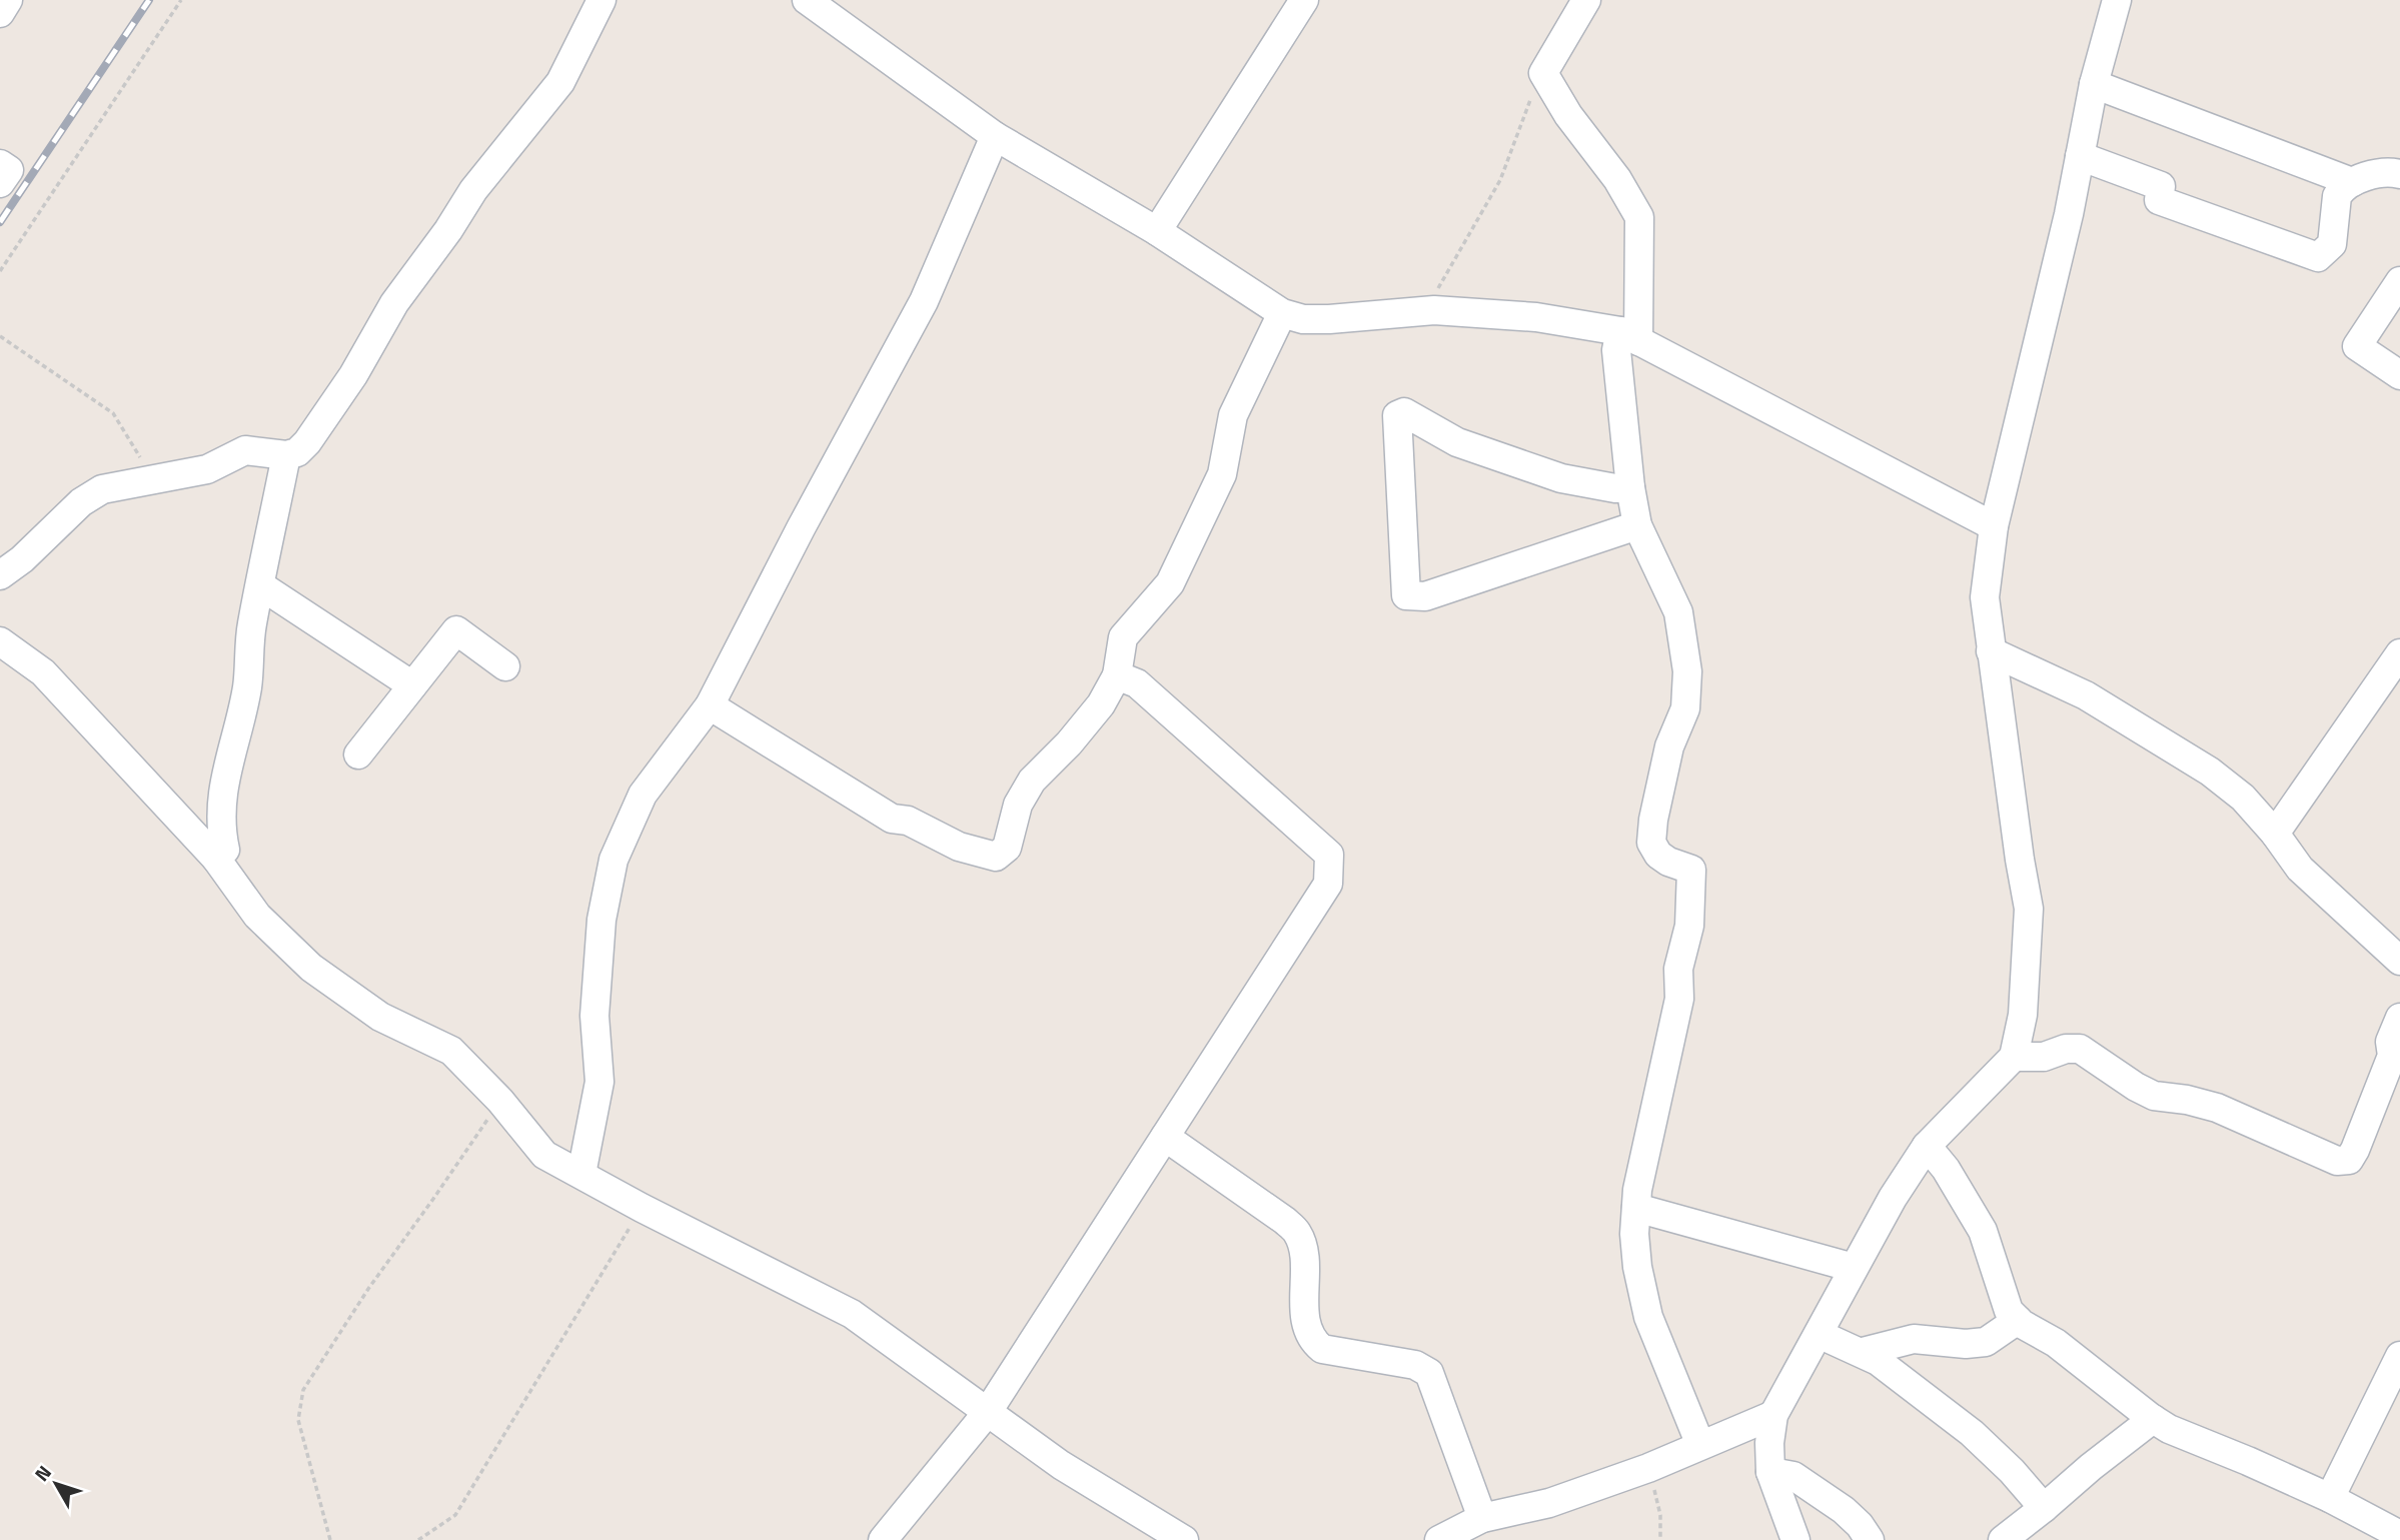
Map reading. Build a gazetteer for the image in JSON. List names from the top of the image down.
{
  "north": "top left"
}
